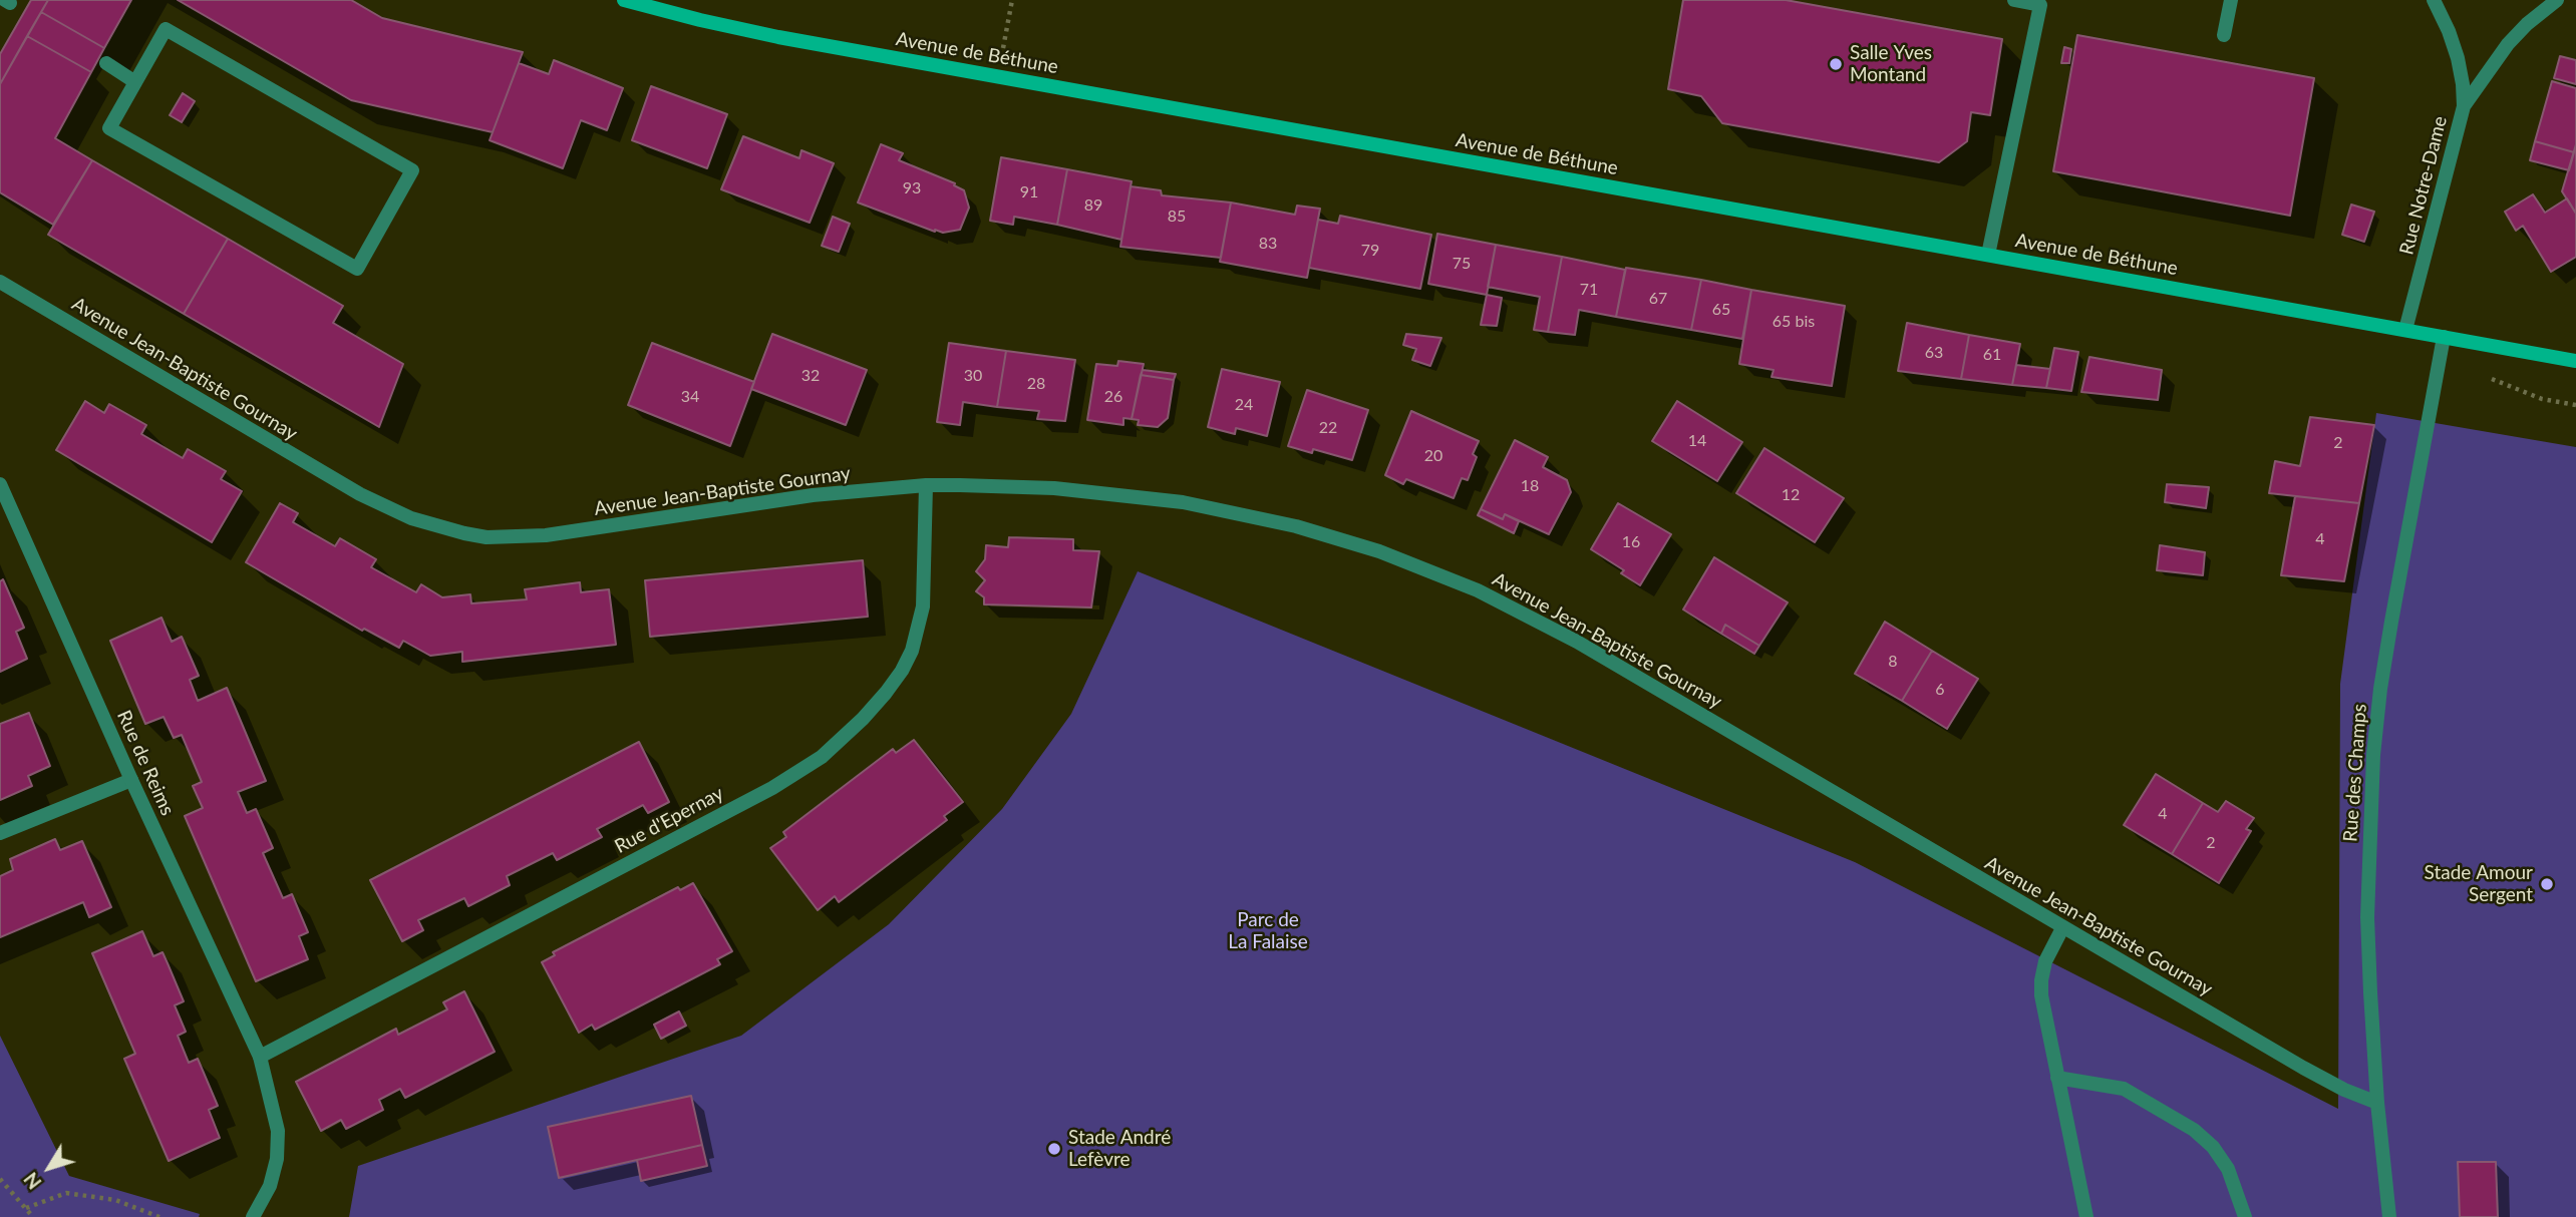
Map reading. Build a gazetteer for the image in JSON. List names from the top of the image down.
{
  "streets": {
    "street": [
      "Avenue de Béthune",
      "Rue Notre-Dame",
      "Avenue Jean-Baptiste Gournay",
      "Rue de Reims",
      "Rue des Champs",
      "Rue d'Epernay"
    ]
  },
  "crossings": [
    ["Avenue de Béthune", "Rue Notre-Dame"],
    ["Avenue de Béthune", "Rue des Champs"],
    ["Avenue Jean-Baptiste Gournay", "Rue des Champs"],
    ["Avenue Jean-Baptiste Gournay", "Rue d'Epernay"],
    ["Rue de Reims", "Rue d'Epernay"]
  ],
  "parks": ["Parc de La Falaise"],
  "places": ["Salle Yves Montand", "Stade Amour Sergent", "Stade André Lefèvre"],
  "house_numbers": [
    "93",
    "91",
    "89",
    "85",
    "83",
    "79",
    "75",
    "71",
    "67",
    "65",
    "65 bis",
    "63",
    "61",
    "32",
    "30",
    "28",
    "34",
    "26",
    "24",
    "22",
    "14",
    "2",
    "20",
    "18",
    "12",
    "4",
    "16",
    "8",
    "6",
    "4",
    "2"
  ],
  "north": "bottom left"
}
